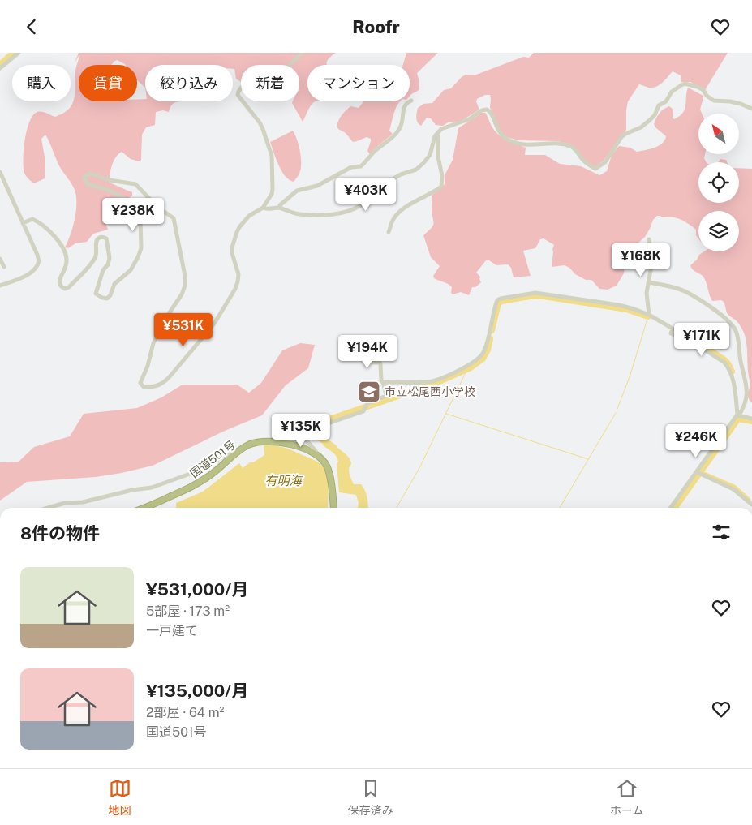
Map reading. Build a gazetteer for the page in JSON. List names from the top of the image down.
{
  "streets": {
    "highway": ["国道501号"]
  },
  "water": ["有明海"],
  "places": {
    "school or university": ["市立松尾西小学校"]
  },
  "north": "top left",
  "page": {
    "header": "Roofr",
    "chip": [
      "購入",
      "賃貸",
      "絞り込み",
      "新着",
      "マンション"
    ],
    "price": [
      "¥403K",
      "¥238K",
      "¥168K",
      "¥531K",
      "¥171K",
      "¥194K",
      "¥135K",
      "¥246K"
    ],
    "heading": "8件の物件",
    "list": [
      {
        "name": "¥531,000/月",
        "note": "5部屋 · 173 m² · 一戸建て"
      },
      {
        "name": "¥135,000/月",
        "note": "2部屋 · 64 m² · 国道501号"
      }
    ],
    "tabs": ["地図", "保存済み", "ホーム"]
  }
}
